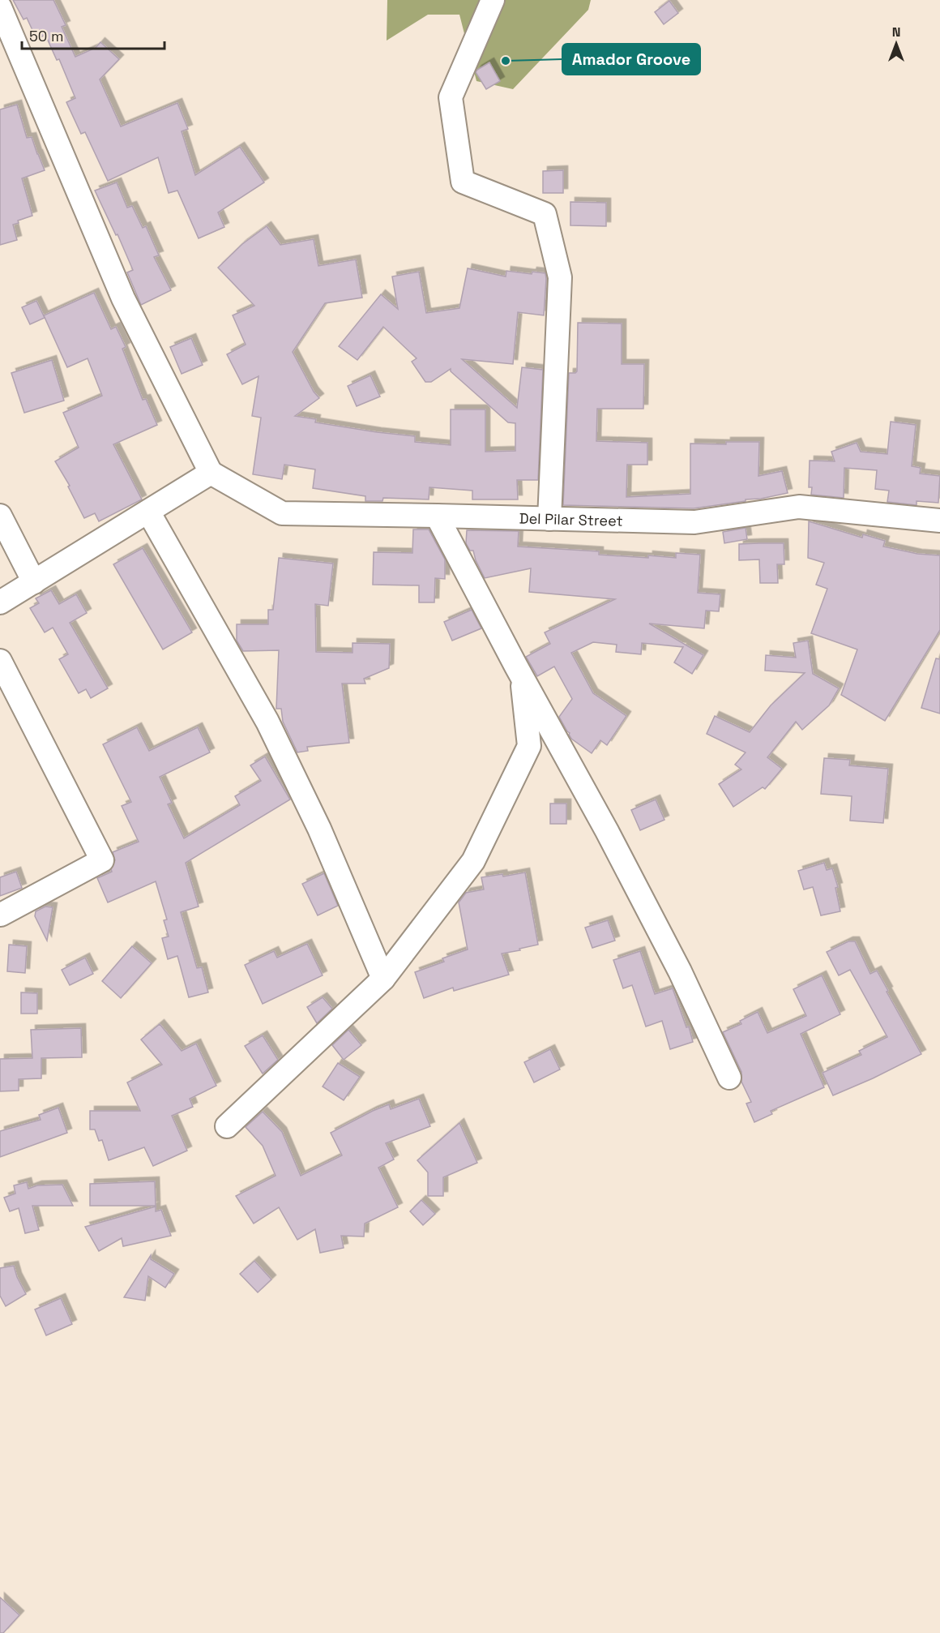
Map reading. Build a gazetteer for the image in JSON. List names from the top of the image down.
{
  "streets": {
    "street": ["Del Pilar Street"]
  },
  "places": ["Amador Groove"],
  "scale_bar": "50 m",
  "north": "top"
}
